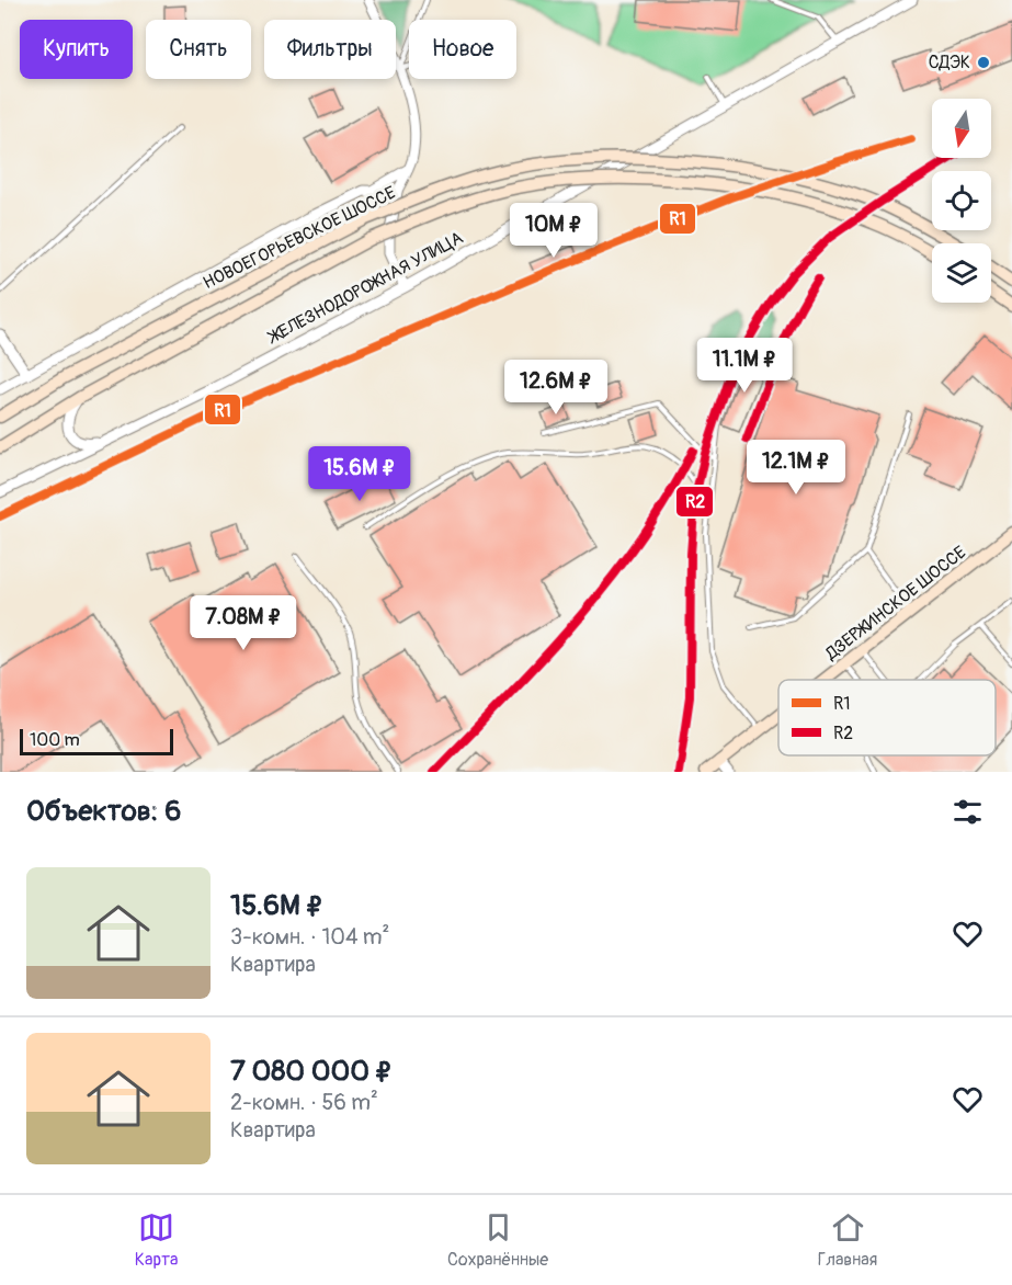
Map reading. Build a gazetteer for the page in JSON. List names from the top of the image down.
{
  "streets": {
    "main road": ["НОВОЕГОРЬЕВСКОЕ ШОССЕ", "ДЗЕРЖИНСКОЕ ШОССЕ"],
    "street": ["ЖЕЛЕЗНОДОРОЖНАЯ УЛИЦА"]
  },
  "places": ["СДЭК"],
  "lines": ["transit line R1", "transit line R2"],
  "legend": ["R1", "R2"],
  "scale_bar": "100 m",
  "north": "bottom",
  "page": {
    "chip": [
      "Купить",
      "Снять",
      "Фильтры",
      "Новое"
    ],
    "price": [
      "10M ₽",
      "11.1M ₽",
      "12.6M ₽",
      "12.1M ₽",
      "15.6M ₽",
      "7.08M ₽"
    ],
    "scale": "100 m",
    "heading": "Объектов: 6",
    "list": [
      {
        "name": "15.6M ₽",
        "note": "3-комн. · 104 m² · Квартира"
      },
      {
        "name": "7 080 000 ₽",
        "note": "2-комн. · 56 m² · Квартира"
      }
    ],
    "tabs": ["Карта", "Сохранённые", "Главная"]
  }
}
